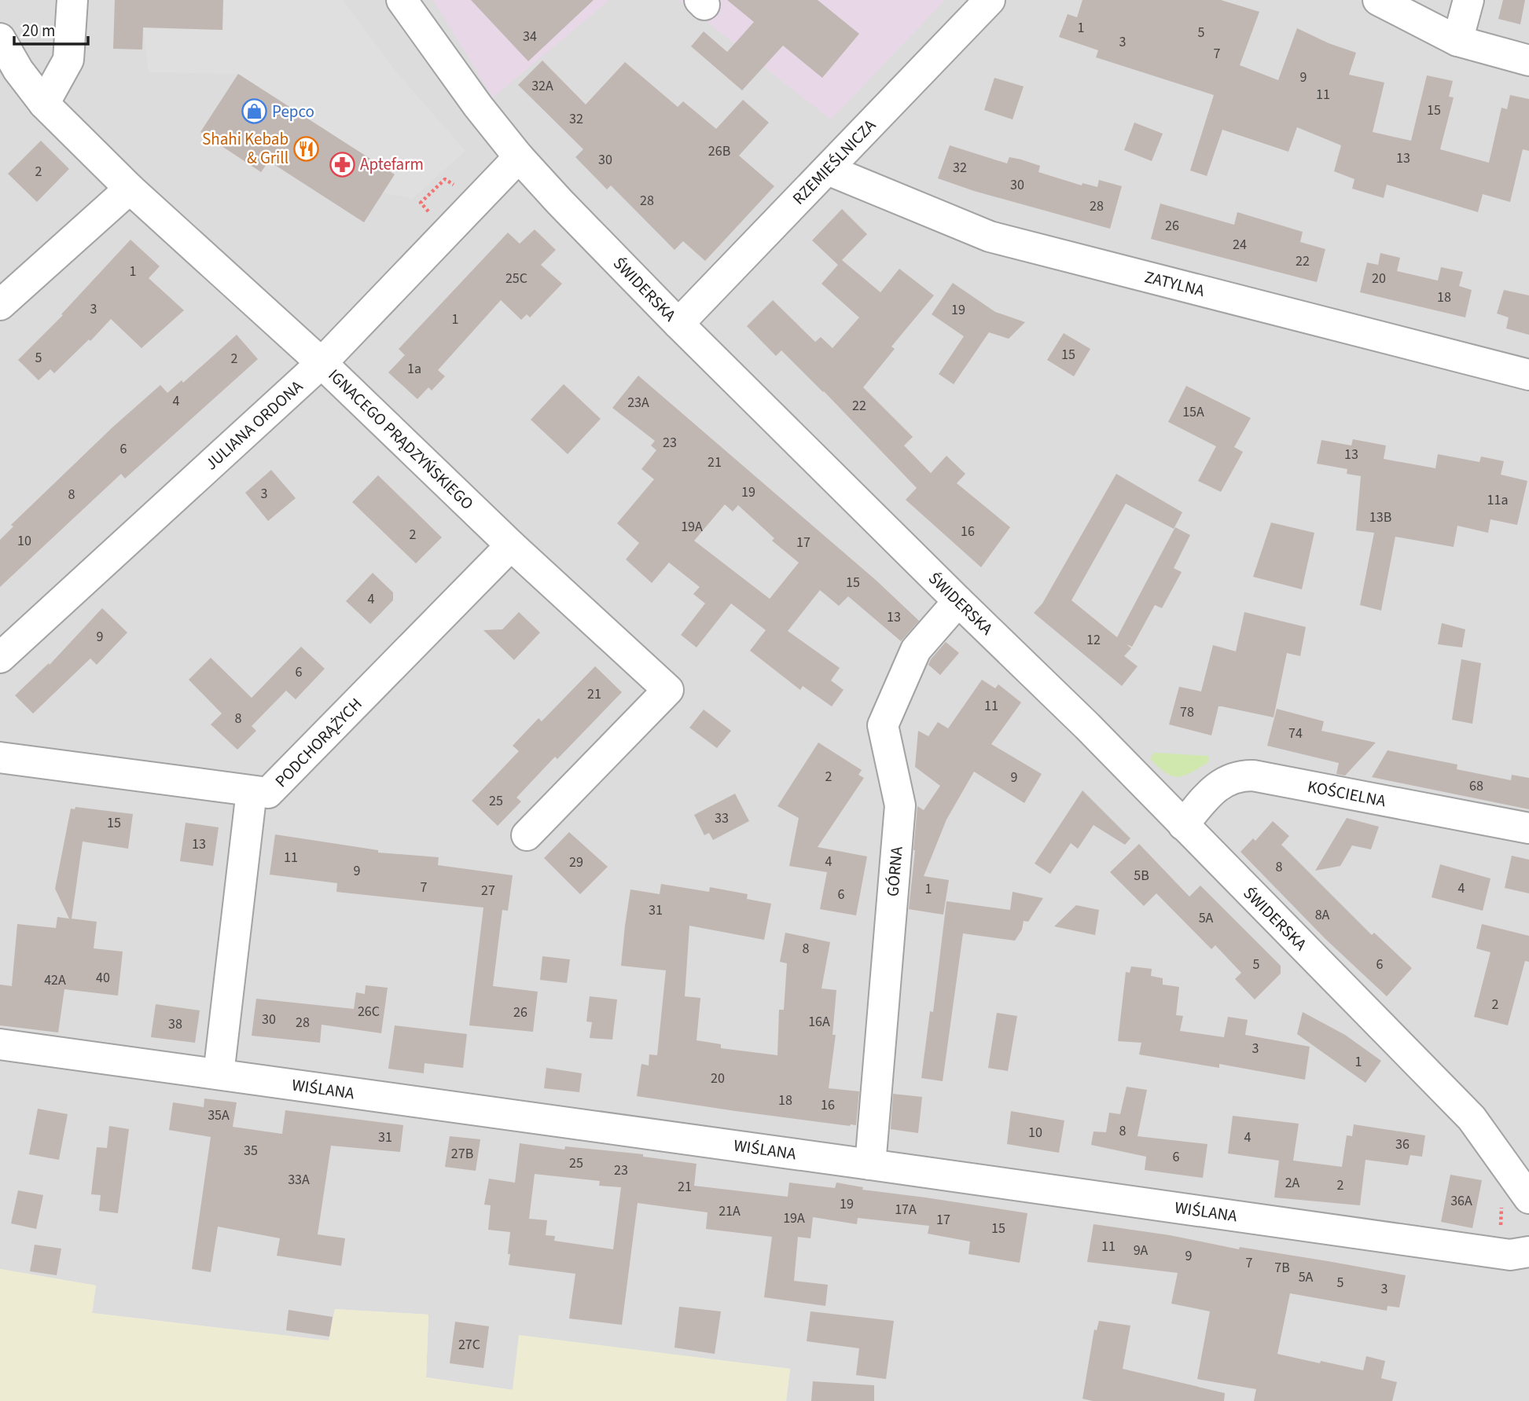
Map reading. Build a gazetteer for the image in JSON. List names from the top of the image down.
{
  "streets": {
    "street": [
      "RZEMIEŚLNICZA",
      "ZATYLNA",
      "ŚWIDERSKA",
      "JULIANA ORDONA",
      "IGNACEGO PRĄDZYŃSKIEGO",
      "PODCHORĄŻYCH",
      "KOŚCIELNA",
      "GÓRNA",
      "WIŚLANA"
    ]
  },
  "crossings": [
    ["RZEMIEŚLNICZA", "ZATYLNA"],
    ["RZEMIEŚLNICZA", "ŚWIDERSKA"],
    ["ŚWIDERSKA", "JULIANA ORDONA"],
    ["ŚWIDERSKA", "KOŚCIELNA"],
    ["ŚWIDERSKA", "GÓRNA"],
    ["JULIANA ORDONA", "IGNACEGO PRĄDZYŃSKIEGO"],
    ["IGNACEGO PRĄDZYŃSKIEGO", "PODCHORĄŻYCH"],
    ["GÓRNA", "WIŚLANA"]
  ],
  "places": {
    "shop": ["Pepco"],
    "restaurant": ["Shahi Kebab & Grill"],
    "pharmacy": ["Aptefarm"]
  },
  "house_numbers": [
    "1",
    "5",
    "34",
    "3",
    "7",
    "9",
    "32A",
    "11",
    "15",
    "32",
    "26B",
    "13",
    "30",
    "32",
    "2",
    "30",
    "28",
    "28",
    "26",
    "24",
    "22",
    "1",
    "25C",
    "20",
    "18",
    "3",
    "19",
    "1",
    "15",
    "5",
    "2",
    "1a",
    "4",
    "23A",
    "22",
    "15A",
    "23",
    "6",
    "13",
    "21",
    "19",
    "3",
    "8",
    "11a",
    "13B",
    "19A",
    "16",
    "2",
    "10",
    "17",
    "15",
    "4",
    "13",
    "9",
    "12",
    "6",
    "21",
    "11",
    "78",
    "8",
    "74",
    "2",
    "9",
    "68",
    "25",
    "33",
    "15",
    "13",
    "11",
    "4",
    "29",
    "8",
    "9",
    "5B",
    "7",
    "4",
    "1",
    "27",
    "6",
    "31",
    "8A",
    "5A",
    "8",
    "5",
    "6",
    "40",
    "42A",
    "2",
    "26C",
    "26",
    "30",
    "16A",
    "28",
    "38",
    "3",
    "1",
    "20",
    "18",
    "16",
    "35A",
    "8",
    "10",
    "31",
    "4",
    "36",
    "35",
    "27B",
    "6",
    "25",
    "23",
    "33A",
    "2A",
    "2",
    "21",
    "36A",
    "19",
    "17A",
    "21A",
    "19A",
    "17",
    "15",
    "11",
    "9A",
    "9",
    "7",
    "7B",
    "5A",
    "5",
    "3",
    "27C"
  ],
  "scale_bar": "20 m"
}
